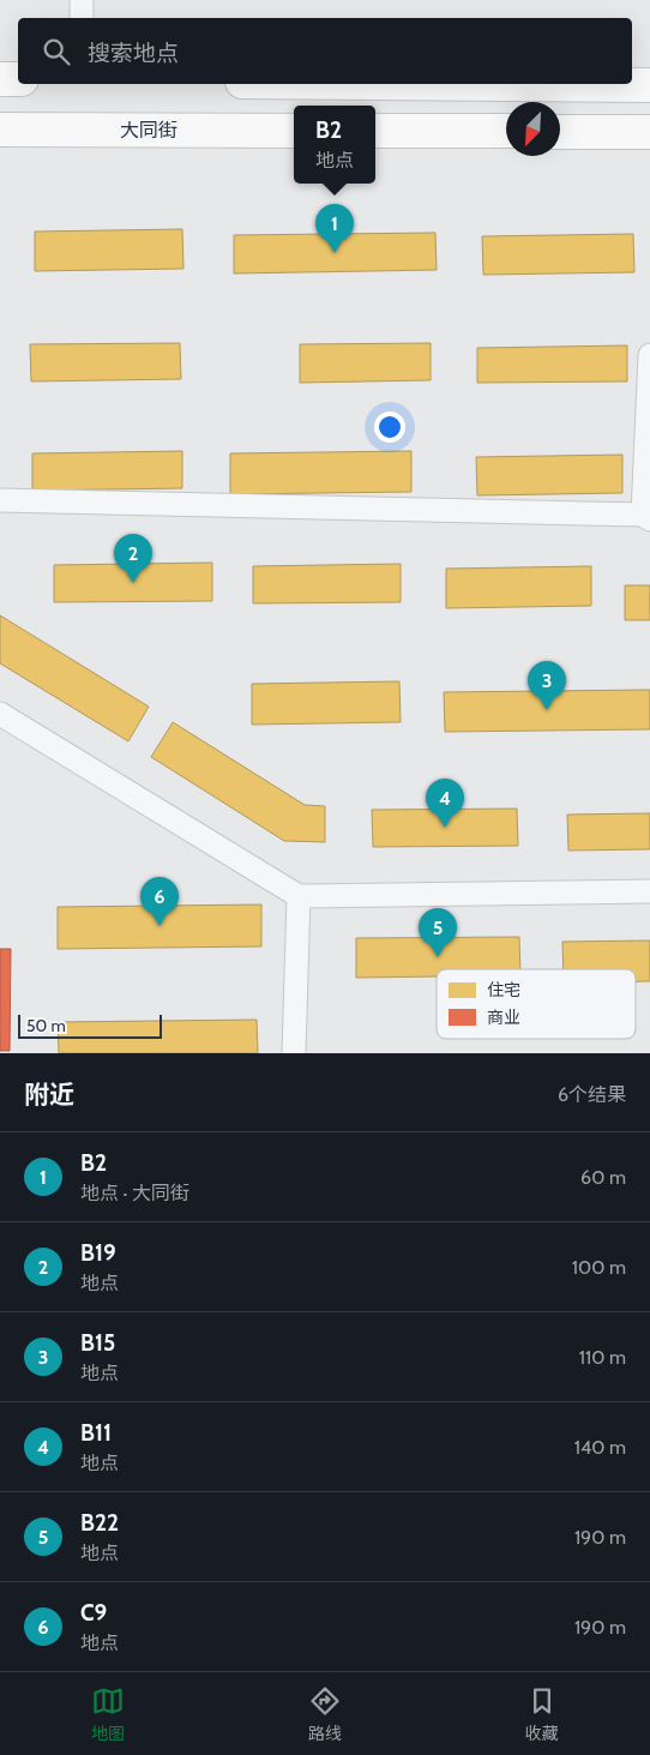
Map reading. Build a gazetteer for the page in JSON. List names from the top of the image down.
{
  "streets": {
    "main road": ["大同街"]
  },
  "legend": ["住宅", "商业"],
  "scale_bar": "50 m",
  "north": "bottom left",
  "page": {
    "search": "搜索地点",
    "popup": ["B2", "地点"],
    "pins": [
      "1",
      "2",
      "3",
      "4",
      "6",
      "5"
    ],
    "scale": "50 m",
    "heading": ["附近", "6个结果"],
    "list": [
      {
        "mark": "1",
        "name": "B2",
        "note": "地点 · 大同街",
        "value": "60 m"
      },
      {
        "mark": "2",
        "name": "B19",
        "note": "地点",
        "value": "100 m"
      },
      {
        "mark": "3",
        "name": "B15",
        "note": "地点",
        "value": "110 m"
      },
      {
        "mark": "4",
        "name": "B11",
        "note": "地点",
        "value": "140 m"
      },
      {
        "mark": "5",
        "name": "B22",
        "note": "地点",
        "value": "190 m"
      },
      {
        "mark": "6",
        "name": "C9",
        "note": "地点",
        "value": "190 m"
      }
    ],
    "nav": ["地图", "路线", "收藏"]
  }
}
